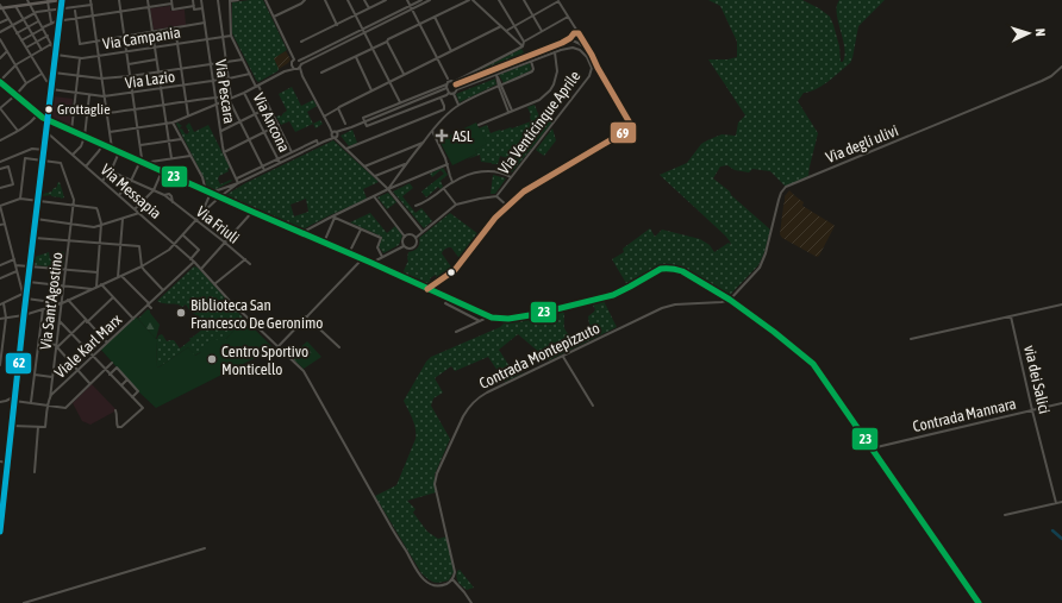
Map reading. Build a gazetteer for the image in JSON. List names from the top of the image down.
{
  "streets": {
    "street": [
      "Via Campania",
      "Via Lazio",
      "Via Pescara",
      "Via Ancona",
      "Via Venticinque Aprile",
      "Via degli ulivi",
      "Via Messapia",
      "Via Friuli",
      "Via Sant'Agostino",
      "Viale Karl Marx",
      "Contrada Montepizzuto",
      "via dei Salici",
      "Contrada Mannara"
    ]
  },
  "crossings": [
    ["Via Campania", "Via Pescara"],
    ["Via Lazio", "Via Pescara"],
    ["Via degli ulivi", "Contrada Montepizzuto"],
    ["Via Messapia", "Viale Karl Marx"],
    ["Via Messapia", "Contrada Montepizzuto"],
    ["Via Sant'Agostino", "Viale Karl Marx"],
    ["via dei Salici", "Contrada Mannara"]
  ],
  "places": {
    "other": ["Grottaglie", "Biblioteca San Francesco De Geronimo", "Centro Sportivo Monticello"],
    "health": ["ASL"]
  },
  "lines": ["transit line 62", "transit line 69", "transit line 23"],
  "north": "right"
}
